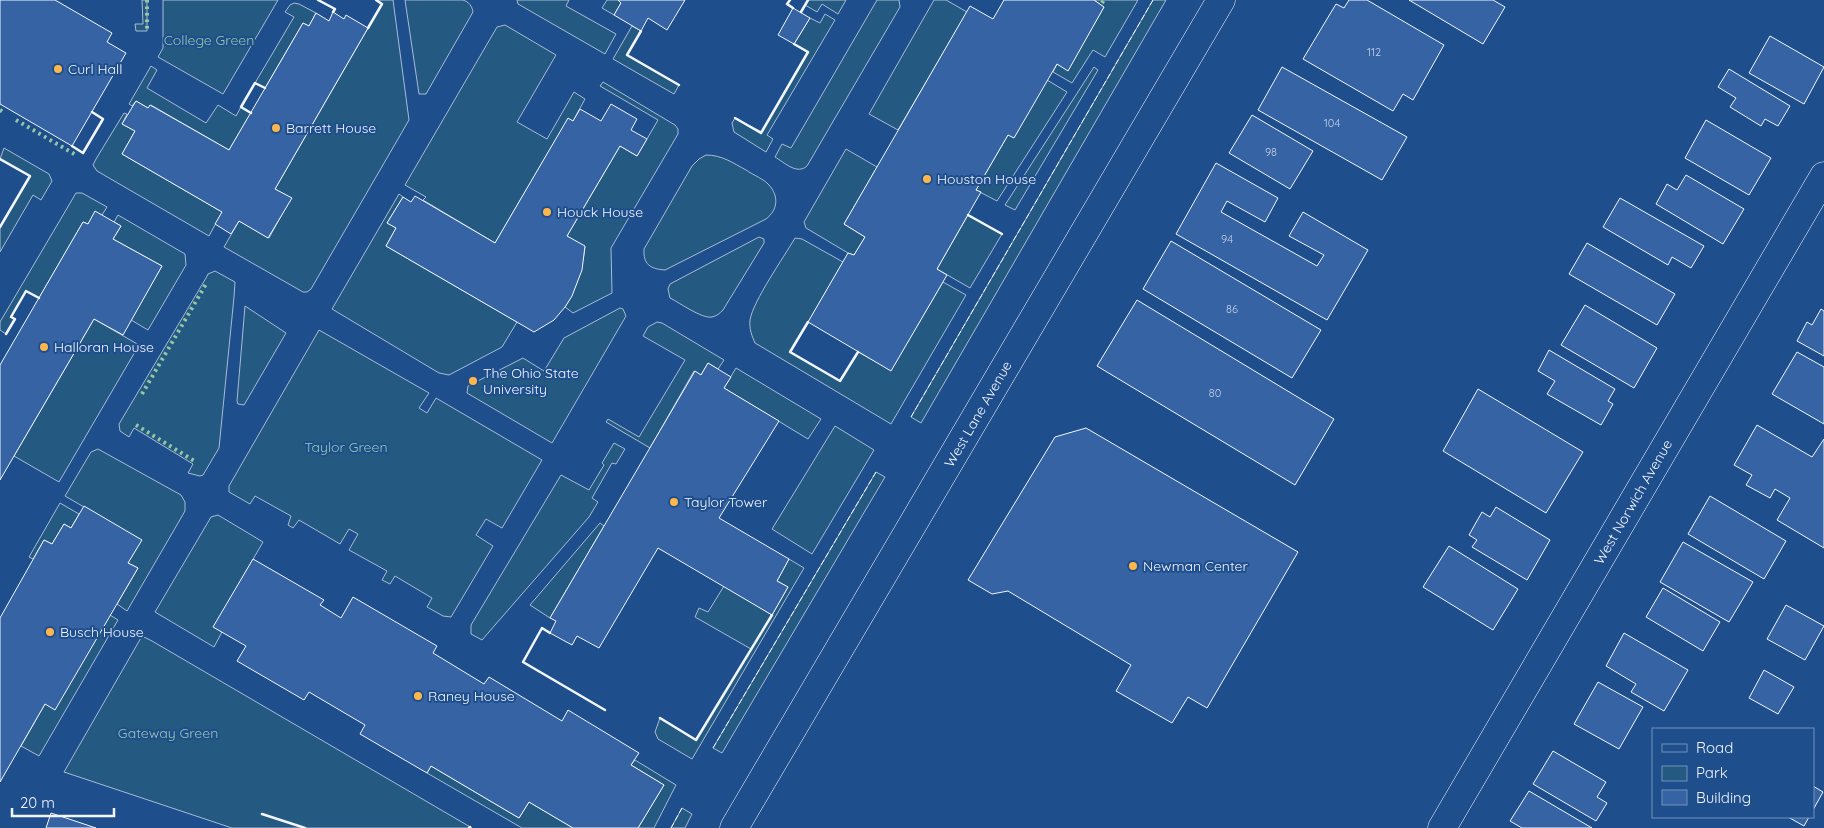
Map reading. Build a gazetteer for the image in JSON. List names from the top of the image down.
{
  "streets": {
    "main road": ["West Lane Avenue", "West Norwich Avenue"]
  },
  "parks": ["College Green", "Taylor Green", "Gateway Green"],
  "places": [
    "Curl Hall",
    "Barrett House",
    "Houston House",
    "Houck House",
    "Halloran House",
    "The Ohio State University",
    "Taylor Tower",
    "Newman Center",
    "Busch House",
    "Raney House"
  ],
  "house_numbers": [
    "112",
    "104",
    "98",
    "94",
    "86",
    "80"
  ],
  "legend": ["Road", "Park", "Building"],
  "scale_bar": "20 m"
}
